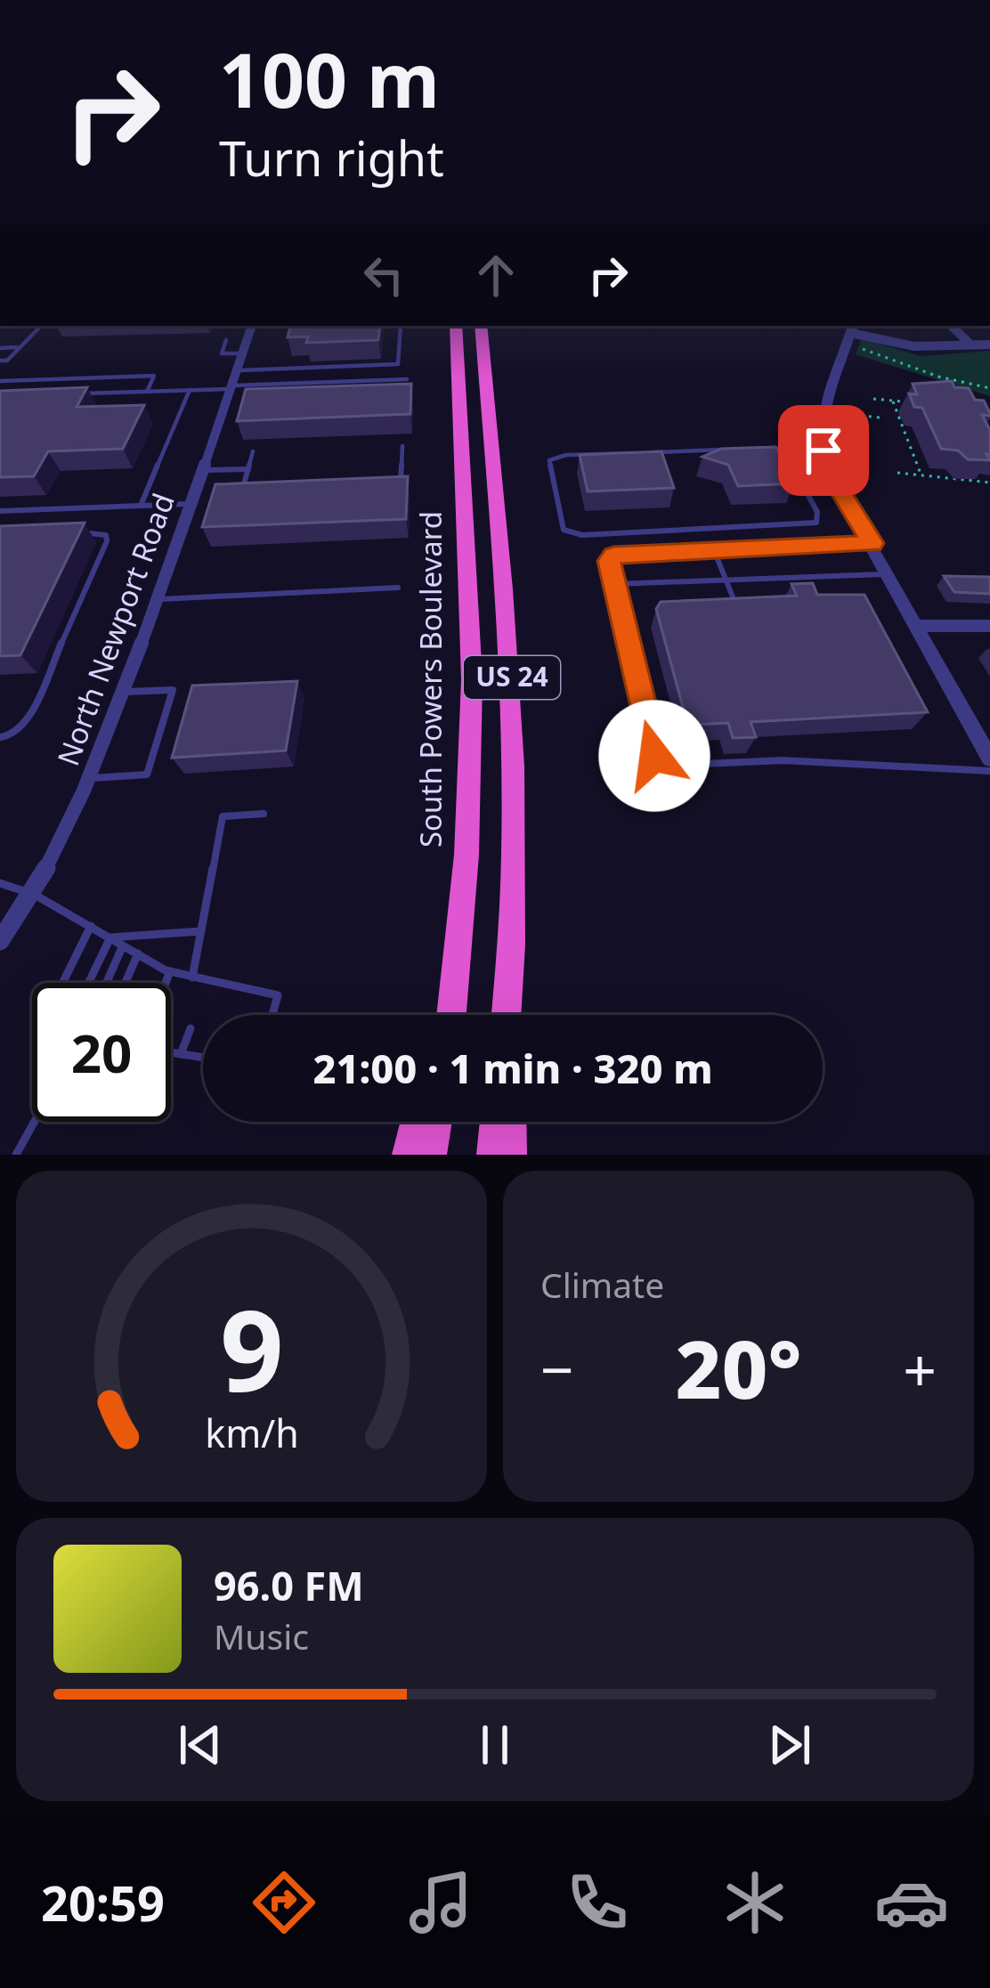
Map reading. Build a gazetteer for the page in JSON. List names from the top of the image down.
{
  "streets": {
    "highway": ["US 24", "South Powers Boulevard"],
    "street": ["North Newport Road"]
  },
  "page": {
    "turn": ["100 m", "Turn right"],
    "limit": "20",
    "trip": "21:00 · 1 min · 320 m",
    "tile": "Climate",
    "heat": ["−", "20°", "+"],
    "song": ["96.0 FM", "Music"],
    "tabs": "20:59",
    "gauge": ["9", "km/h"]
  }
}
